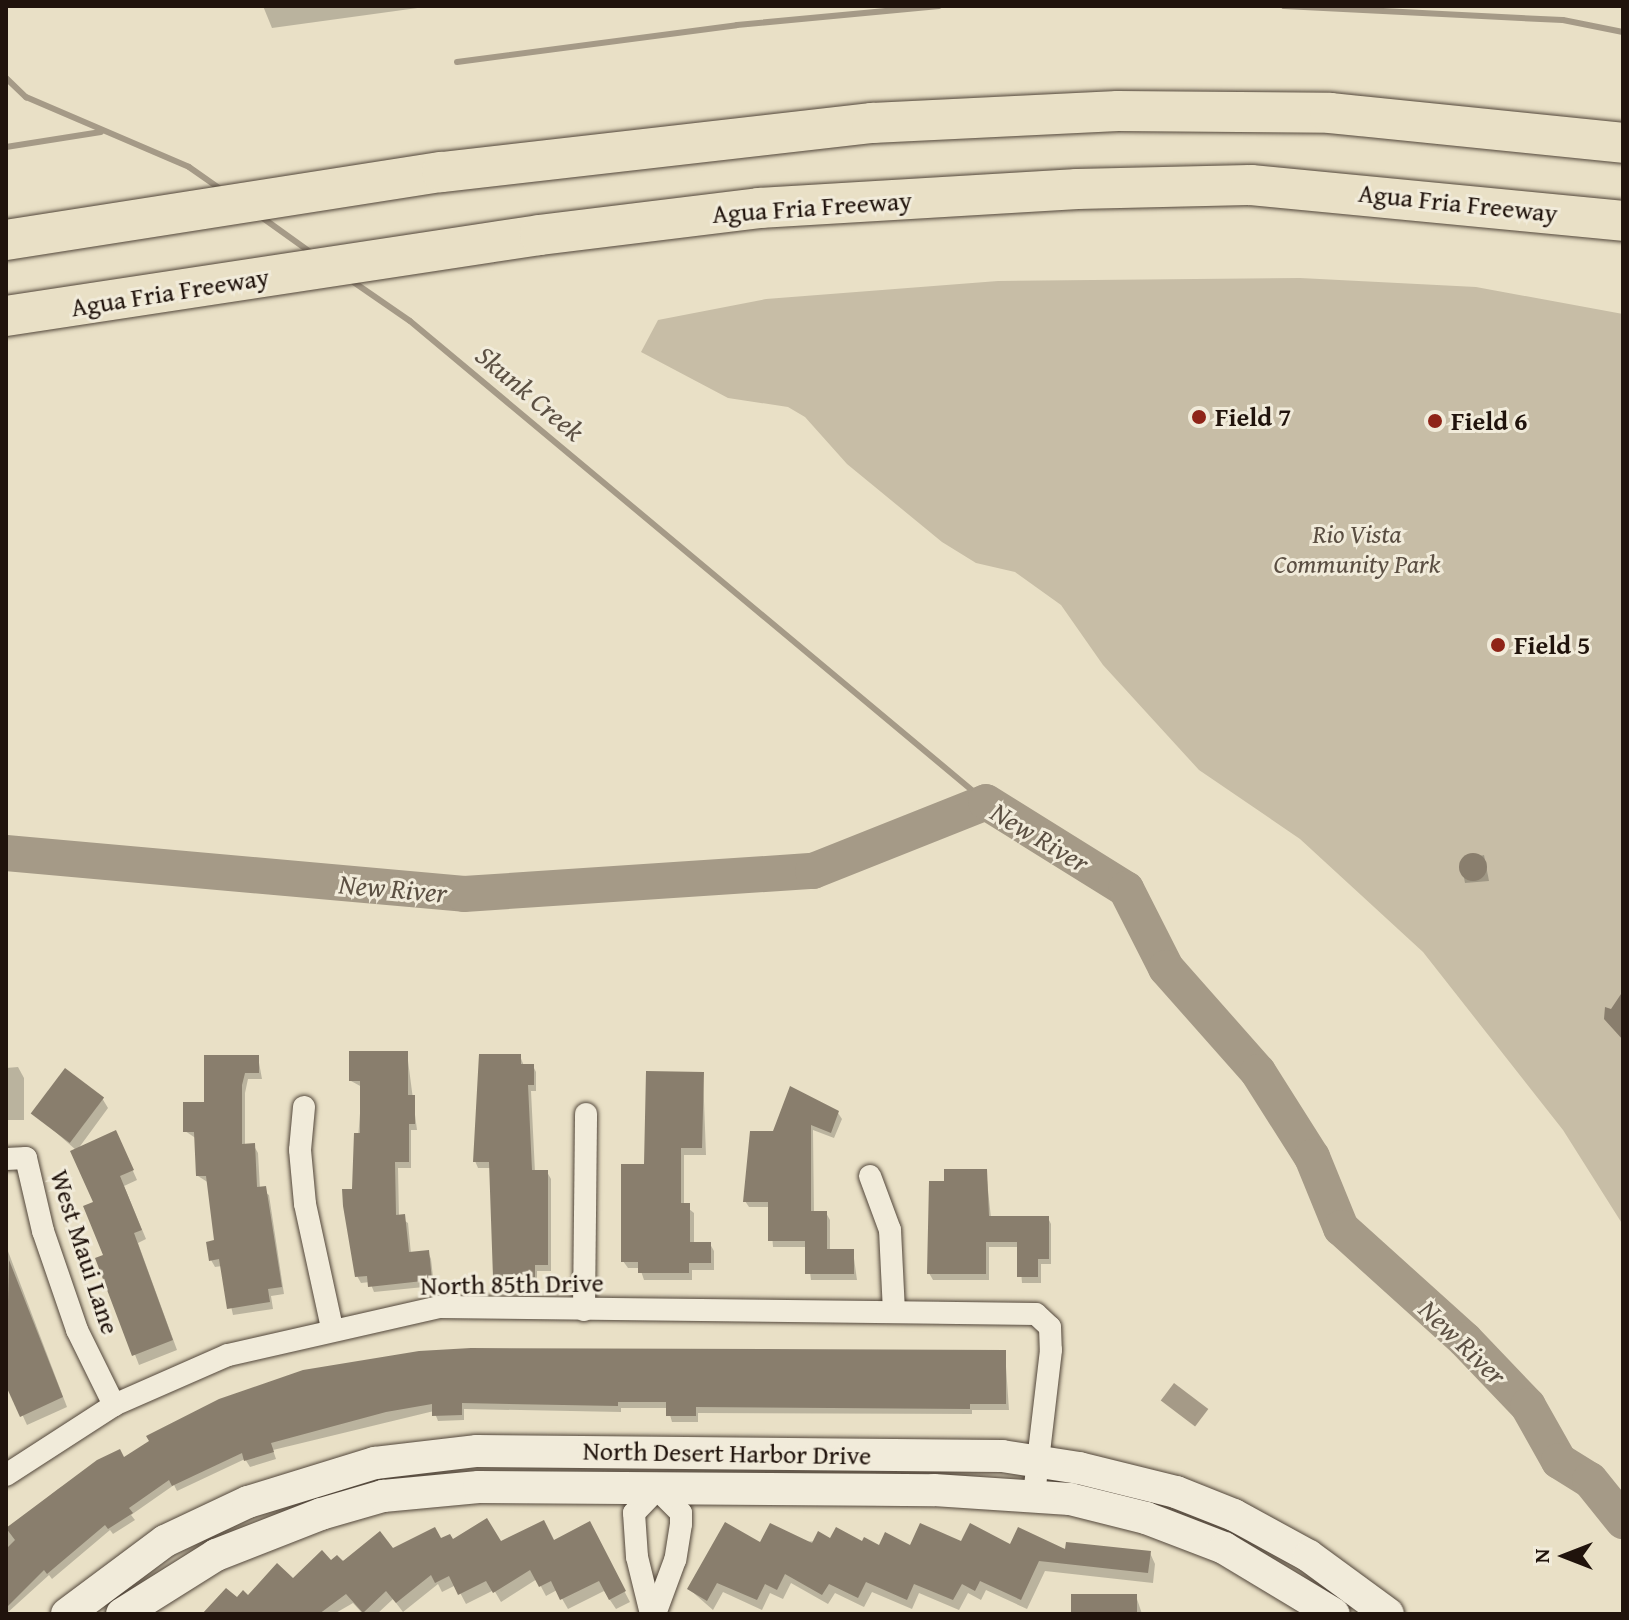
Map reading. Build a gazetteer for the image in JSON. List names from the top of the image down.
{
  "streets": {
    "highway": ["Agua Fria Freeway"],
    "street": ["West Maui Lane", "North 85th Drive", "North Desert Harbor Drive"]
  },
  "crossings": [
    ["West Maui Lane", "North 85th Drive"],
    ["North 85th Drive", "North Desert Harbor Drive"]
  ],
  "water": ["Skunk Creek", "New River"],
  "parks": ["Rio Vista Community Park"],
  "places": ["Field 7", "Field 6", "Field 5"],
  "north": "left"
}
